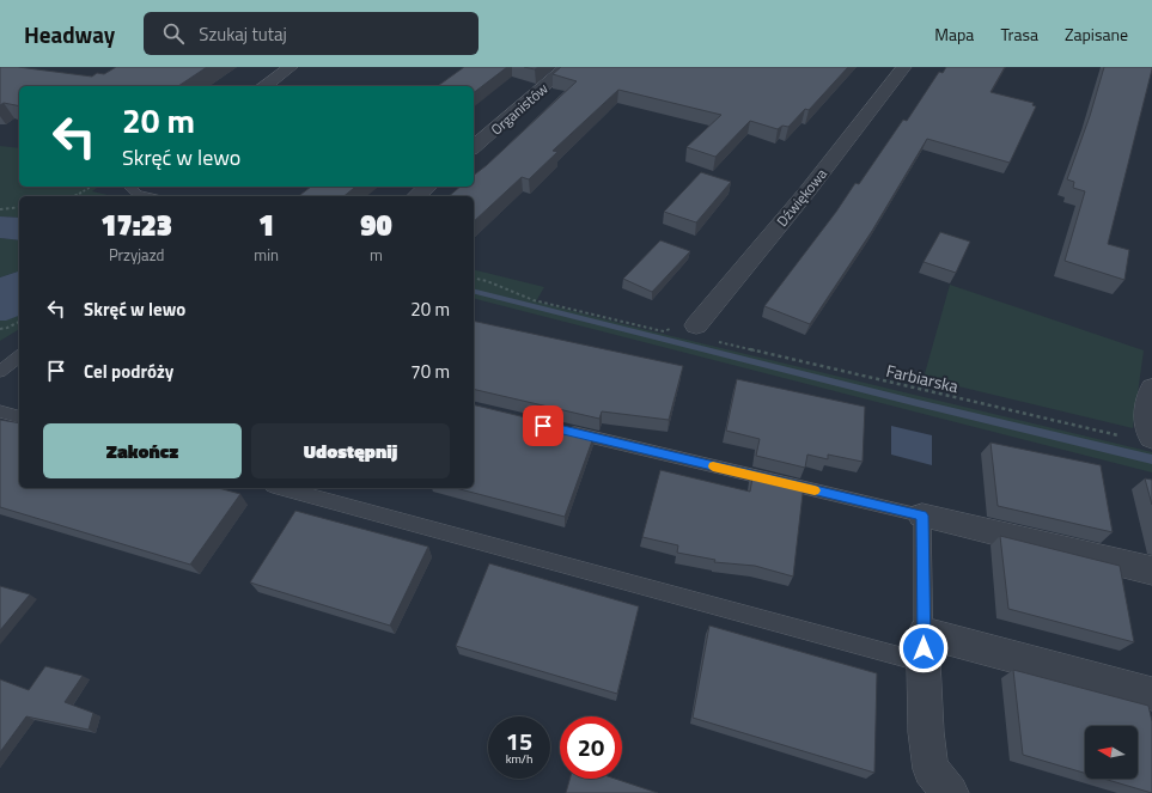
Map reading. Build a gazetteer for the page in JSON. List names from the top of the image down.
{
  "streets": {
    "street": ["Organistów", "Dźwiękowa"],
    "path": ["Farbiarska"]
  },
  "crossings": [
    ["Dźwiękowa", "Farbiarska"]
  ],
  "north": "left",
  "page": {
    "header": "Headway",
    "search": "Szukaj tutaj",
    "nav": ["Mapa", "Trasa", "Zapisane"],
    "turn": ["20 m", "Skręć w lewo"],
    "eta": [
      "17:23",
      "Przyjazd",
      "1",
      "min",
      "90",
      "m"
    ],
    "list": [
      {
        "name": "Skręć w lewo",
        "value": "20 m"
      },
      {
        "name": "Cel podróży",
        "value": "70 m"
      }
    ],
    "buttons": ["Zakończ", "Udostępnij"],
    "speed": "15 km/h",
    "limit": "20"
  }
}
